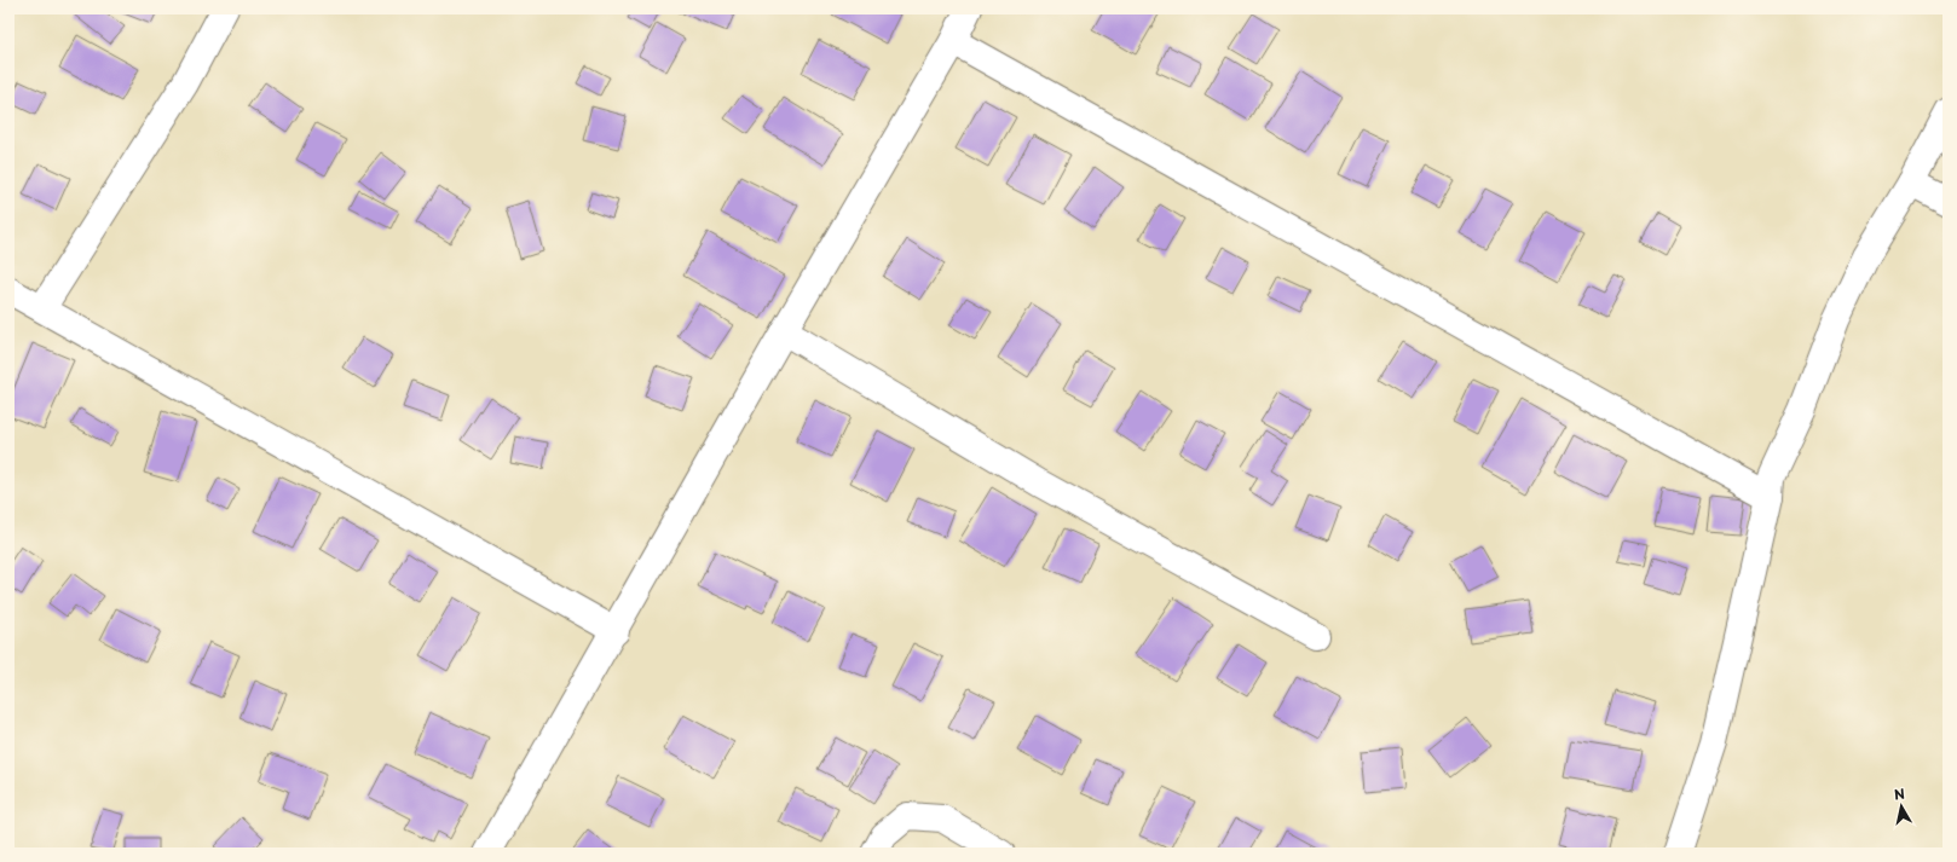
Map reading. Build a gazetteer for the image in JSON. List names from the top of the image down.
{
  "north": "top"
}
